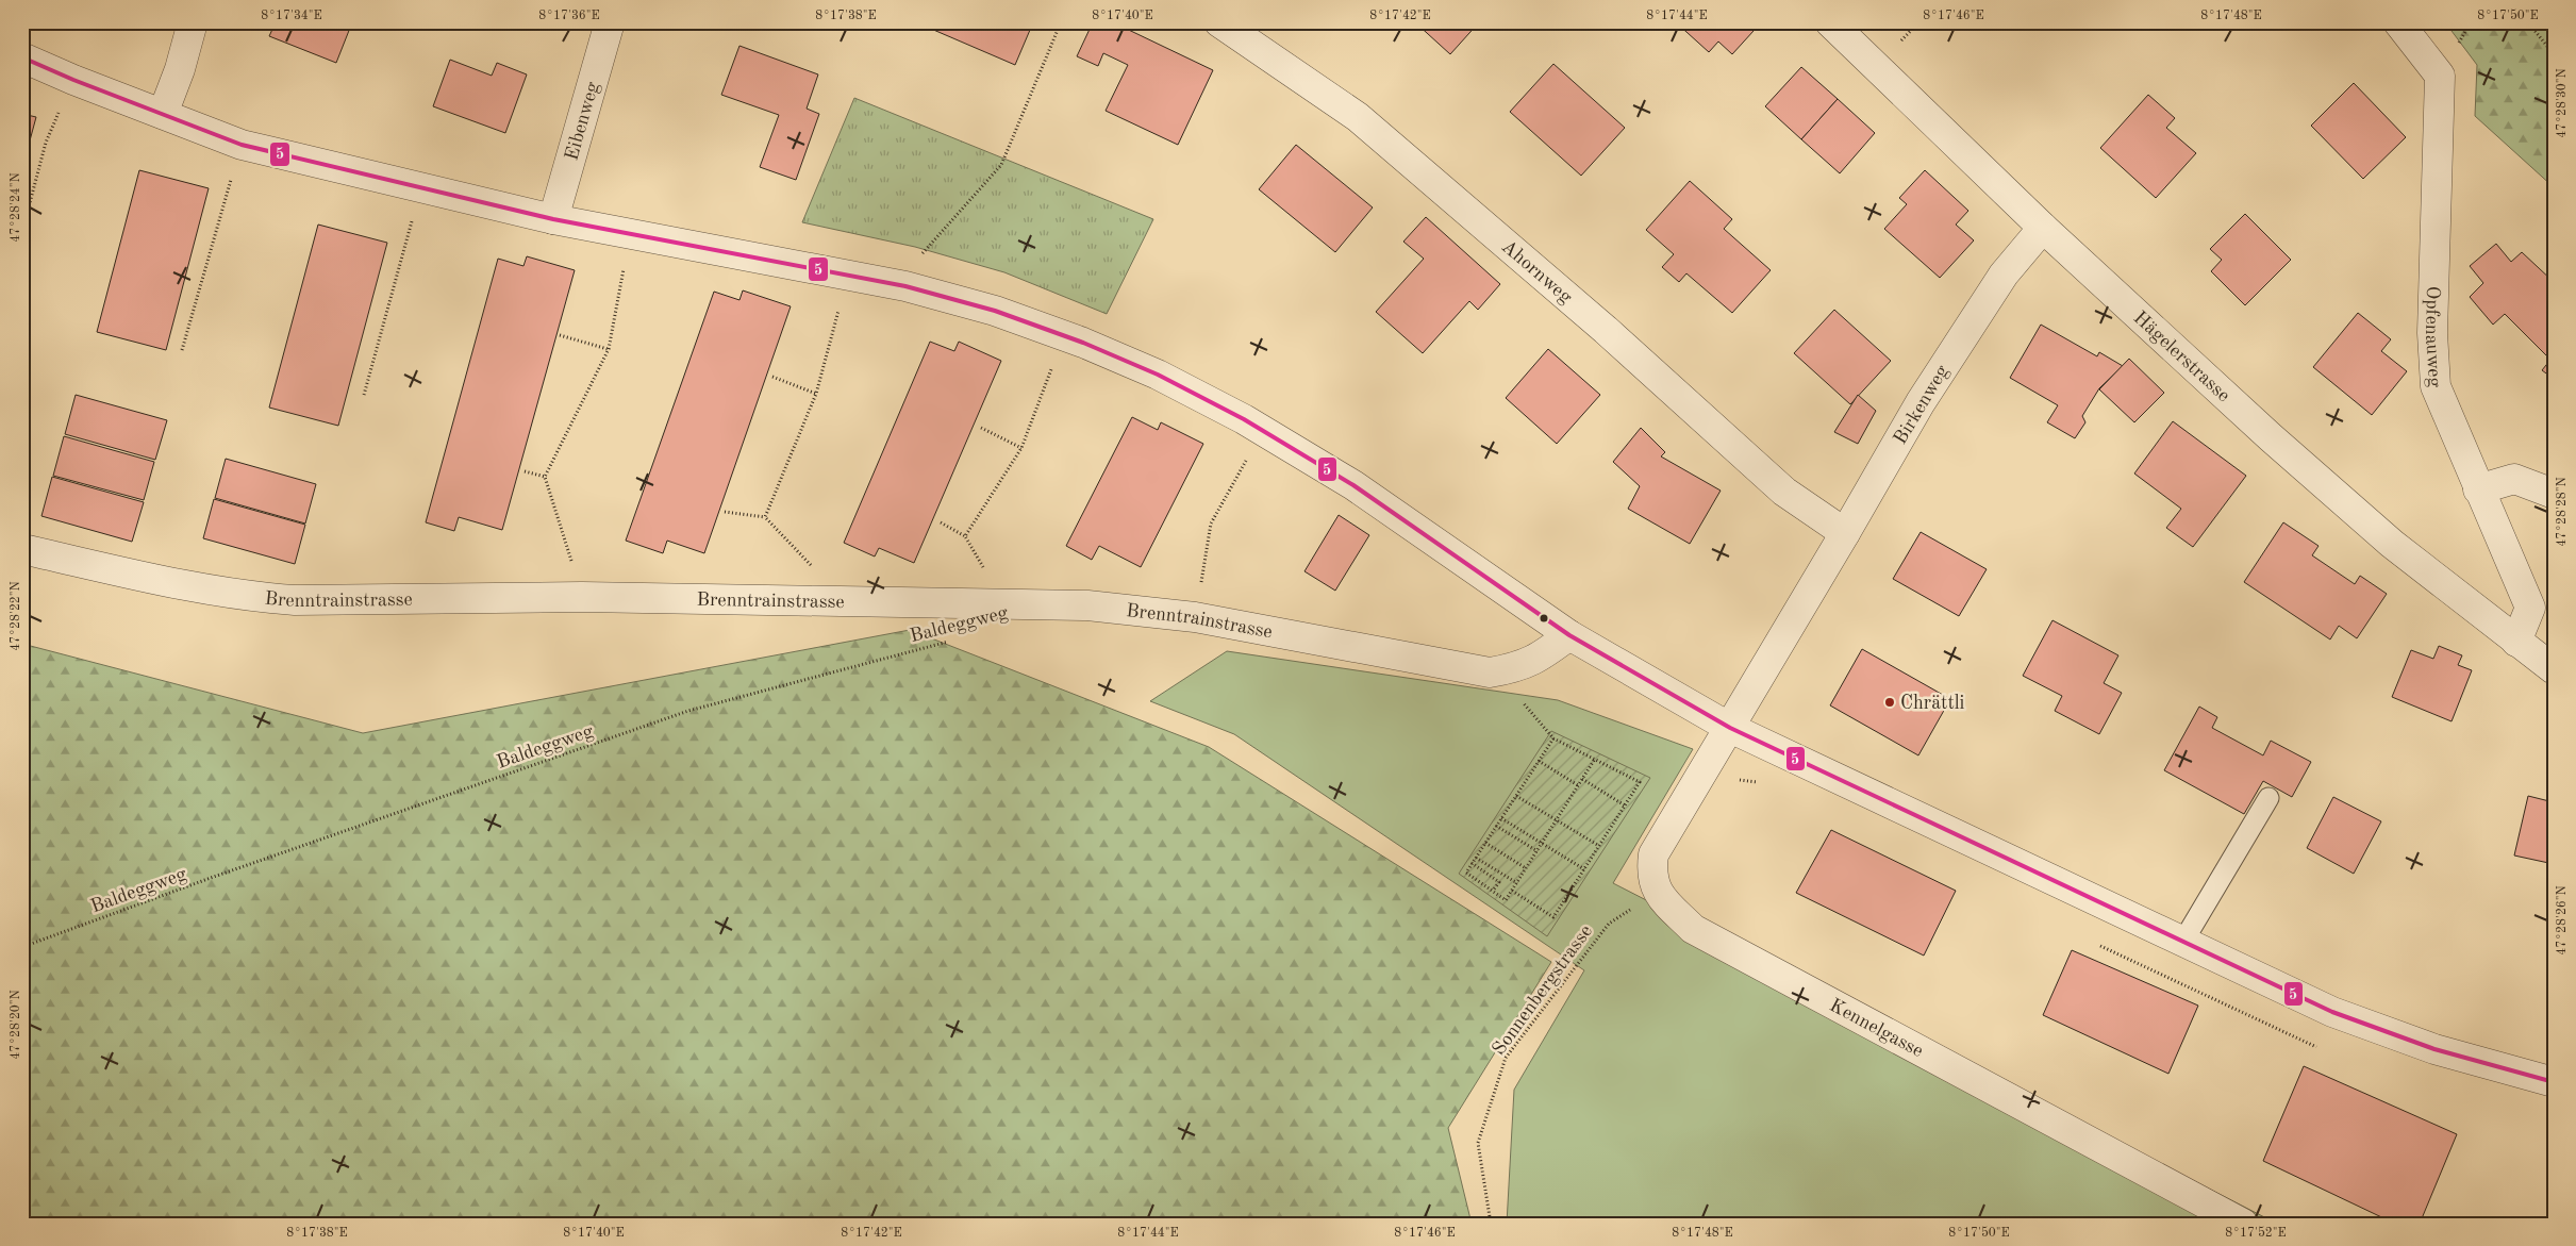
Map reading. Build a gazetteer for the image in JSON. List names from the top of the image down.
{
  "streets": {
    "street": [
      "Eibenweg",
      "Ahornweg",
      "Opfenauweg",
      "Hägelerstrasse",
      "Birkenweg",
      "Brenntrainstrasse",
      "Kennelgasse"
    ],
    "path": ["Baldeggweg", "Sonnenbergstrasse"]
  },
  "crossings": [
    ["Ahornweg", "Birkenweg"],
    ["Opfenauweg", "Hägelerstrasse"],
    ["Hägelerstrasse", "Birkenweg"],
    ["Sonnenbergstrasse", "Kennelgasse"]
  ],
  "places": ["Chrättli"],
  "lines": ["transit line 5"],
  "coordinates": [
    "8°17'34\"E",
    "8°17'36\"E",
    "8°17'38\"E",
    "8°17'40\"E",
    "8°17'42\"E",
    "8°17'44\"E",
    "8°17'46\"E",
    "8°17'48\"E",
    "8°17'50\"E",
    "47°28'30\"N",
    "47°28'24\"N",
    "47°28'28\"N",
    "47°28'22\"N",
    "47°28'26\"N",
    "47°28'20\"N",
    "8°17'52\"E"
  ]
}
